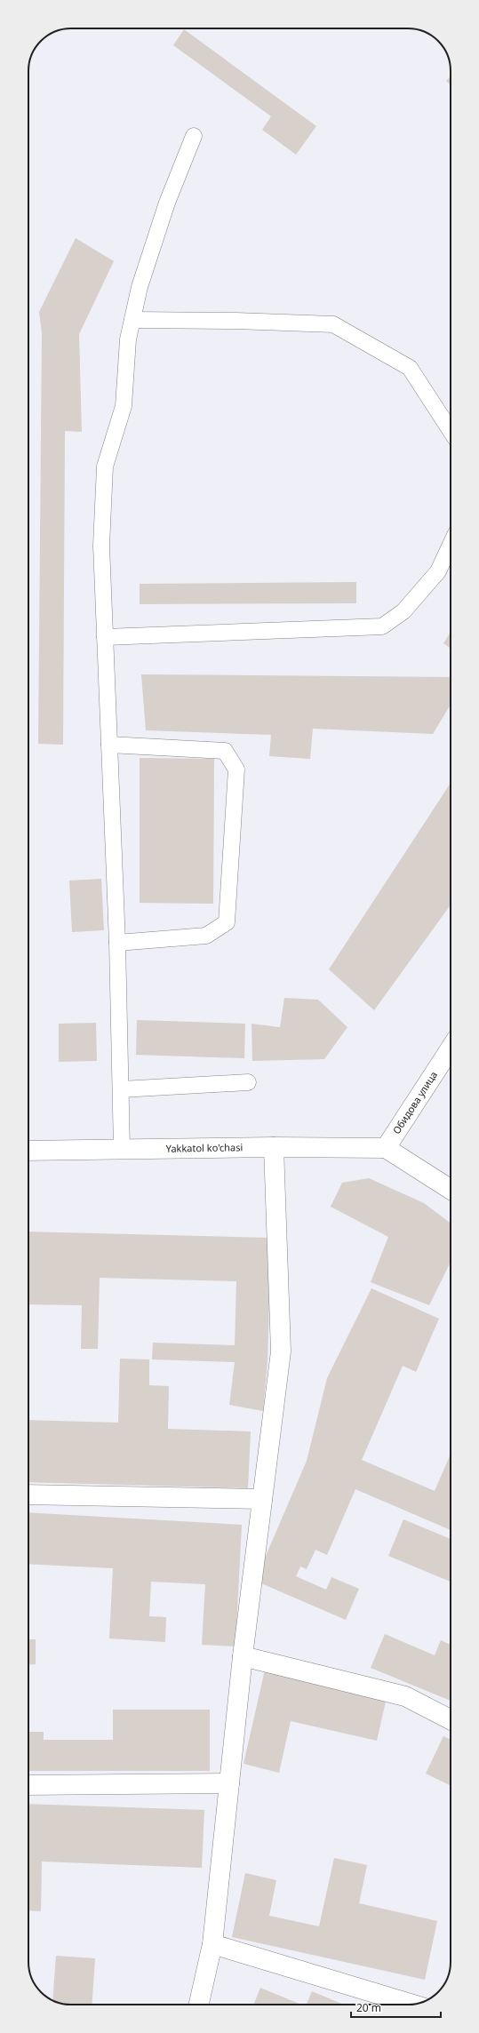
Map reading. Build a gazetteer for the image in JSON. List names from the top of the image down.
{
  "streets": {
    "street": ["Обидова улица", "Yakkatol ko'chasi"]
  },
  "crossings": [
    ["Обидова улица", "Yakkatol ko'chasi"]
  ],
  "scale_bar": "20 m"
}
